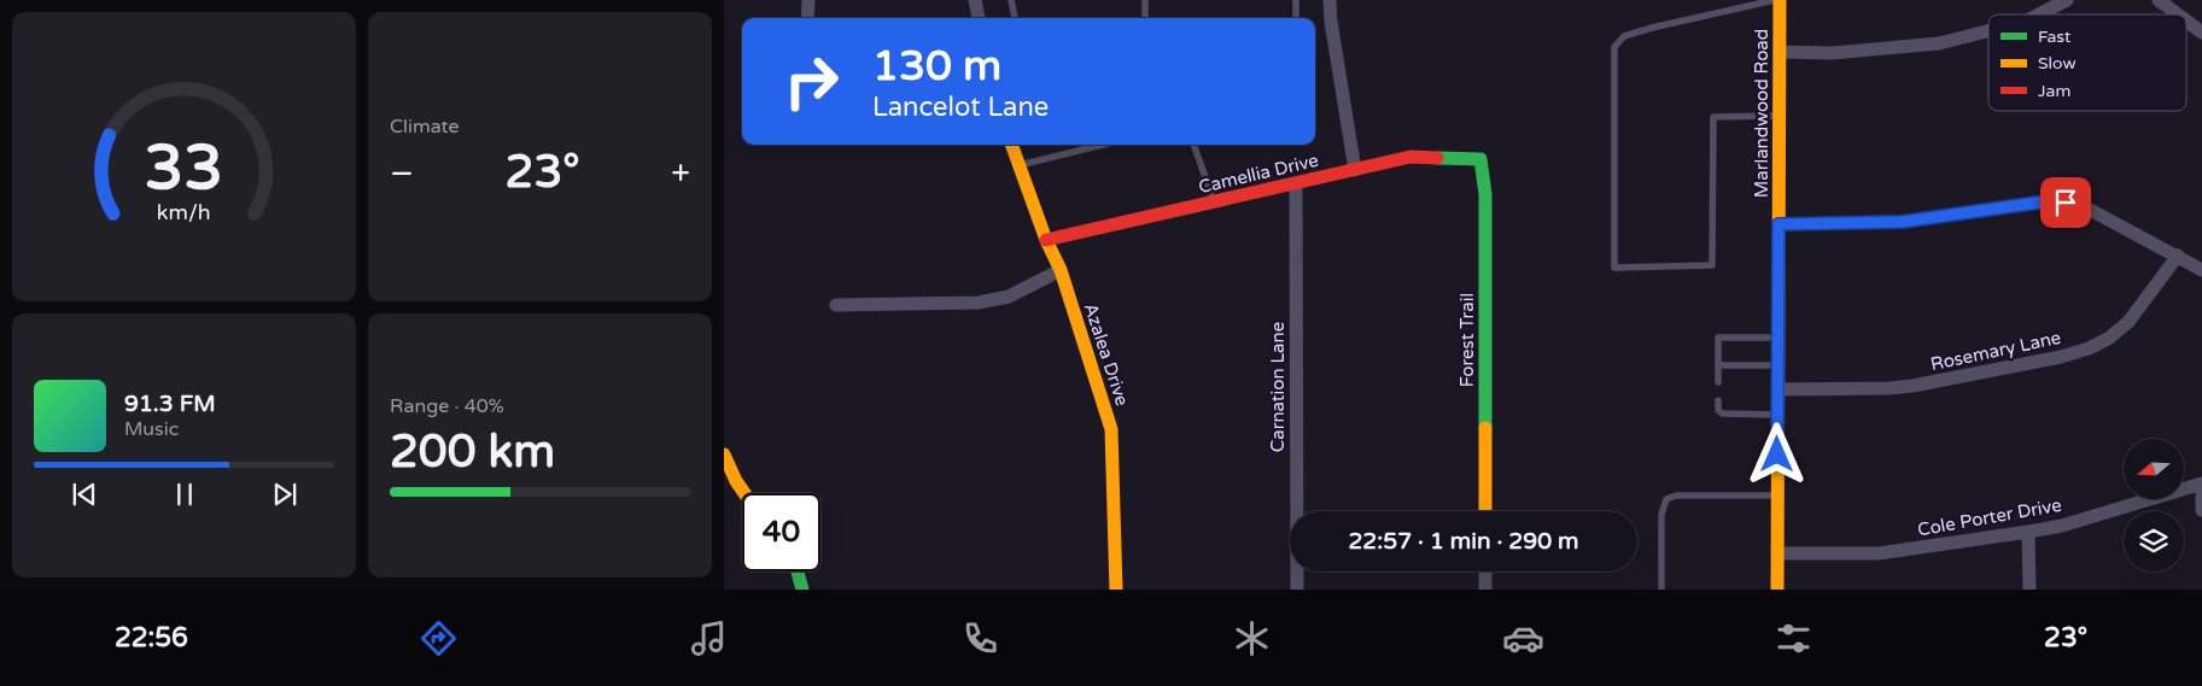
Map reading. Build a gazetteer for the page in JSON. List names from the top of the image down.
{
  "streets": {
    "street": [
      "Marlandwood Road",
      "Camellia Drive",
      "Forest Trail",
      "Rosemary Lane",
      "Azalea Drive",
      "Carnation Lane",
      "Cole Porter Drive"
    ]
  },
  "crossings": [
    ["Marlandwood Road", "Rosemary Lane"],
    ["Marlandwood Road", "Cole Porter Drive"],
    ["Camellia Drive", "Forest Trail"],
    ["Camellia Drive", "Azalea Drive"],
    ["Camellia Drive", "Carnation Lane"]
  ],
  "legend": ["Fast", "Slow", "Jam"],
  "north": "left",
  "page": {
    "tile": [
      "Climate",
      ["Range · 40%", "200 km"]
    ],
    "turn": ["130 m", "Lancelot Lane"],
    "heat": ["−", "23°", "+"],
    "song": ["91.3 FM", "Music"],
    "limit": "40",
    "trip": "22:57 · 1 min · 290 m",
    "tabs": ["22:56", "23°"],
    "gauge": ["33", "km/h"]
  }
}
